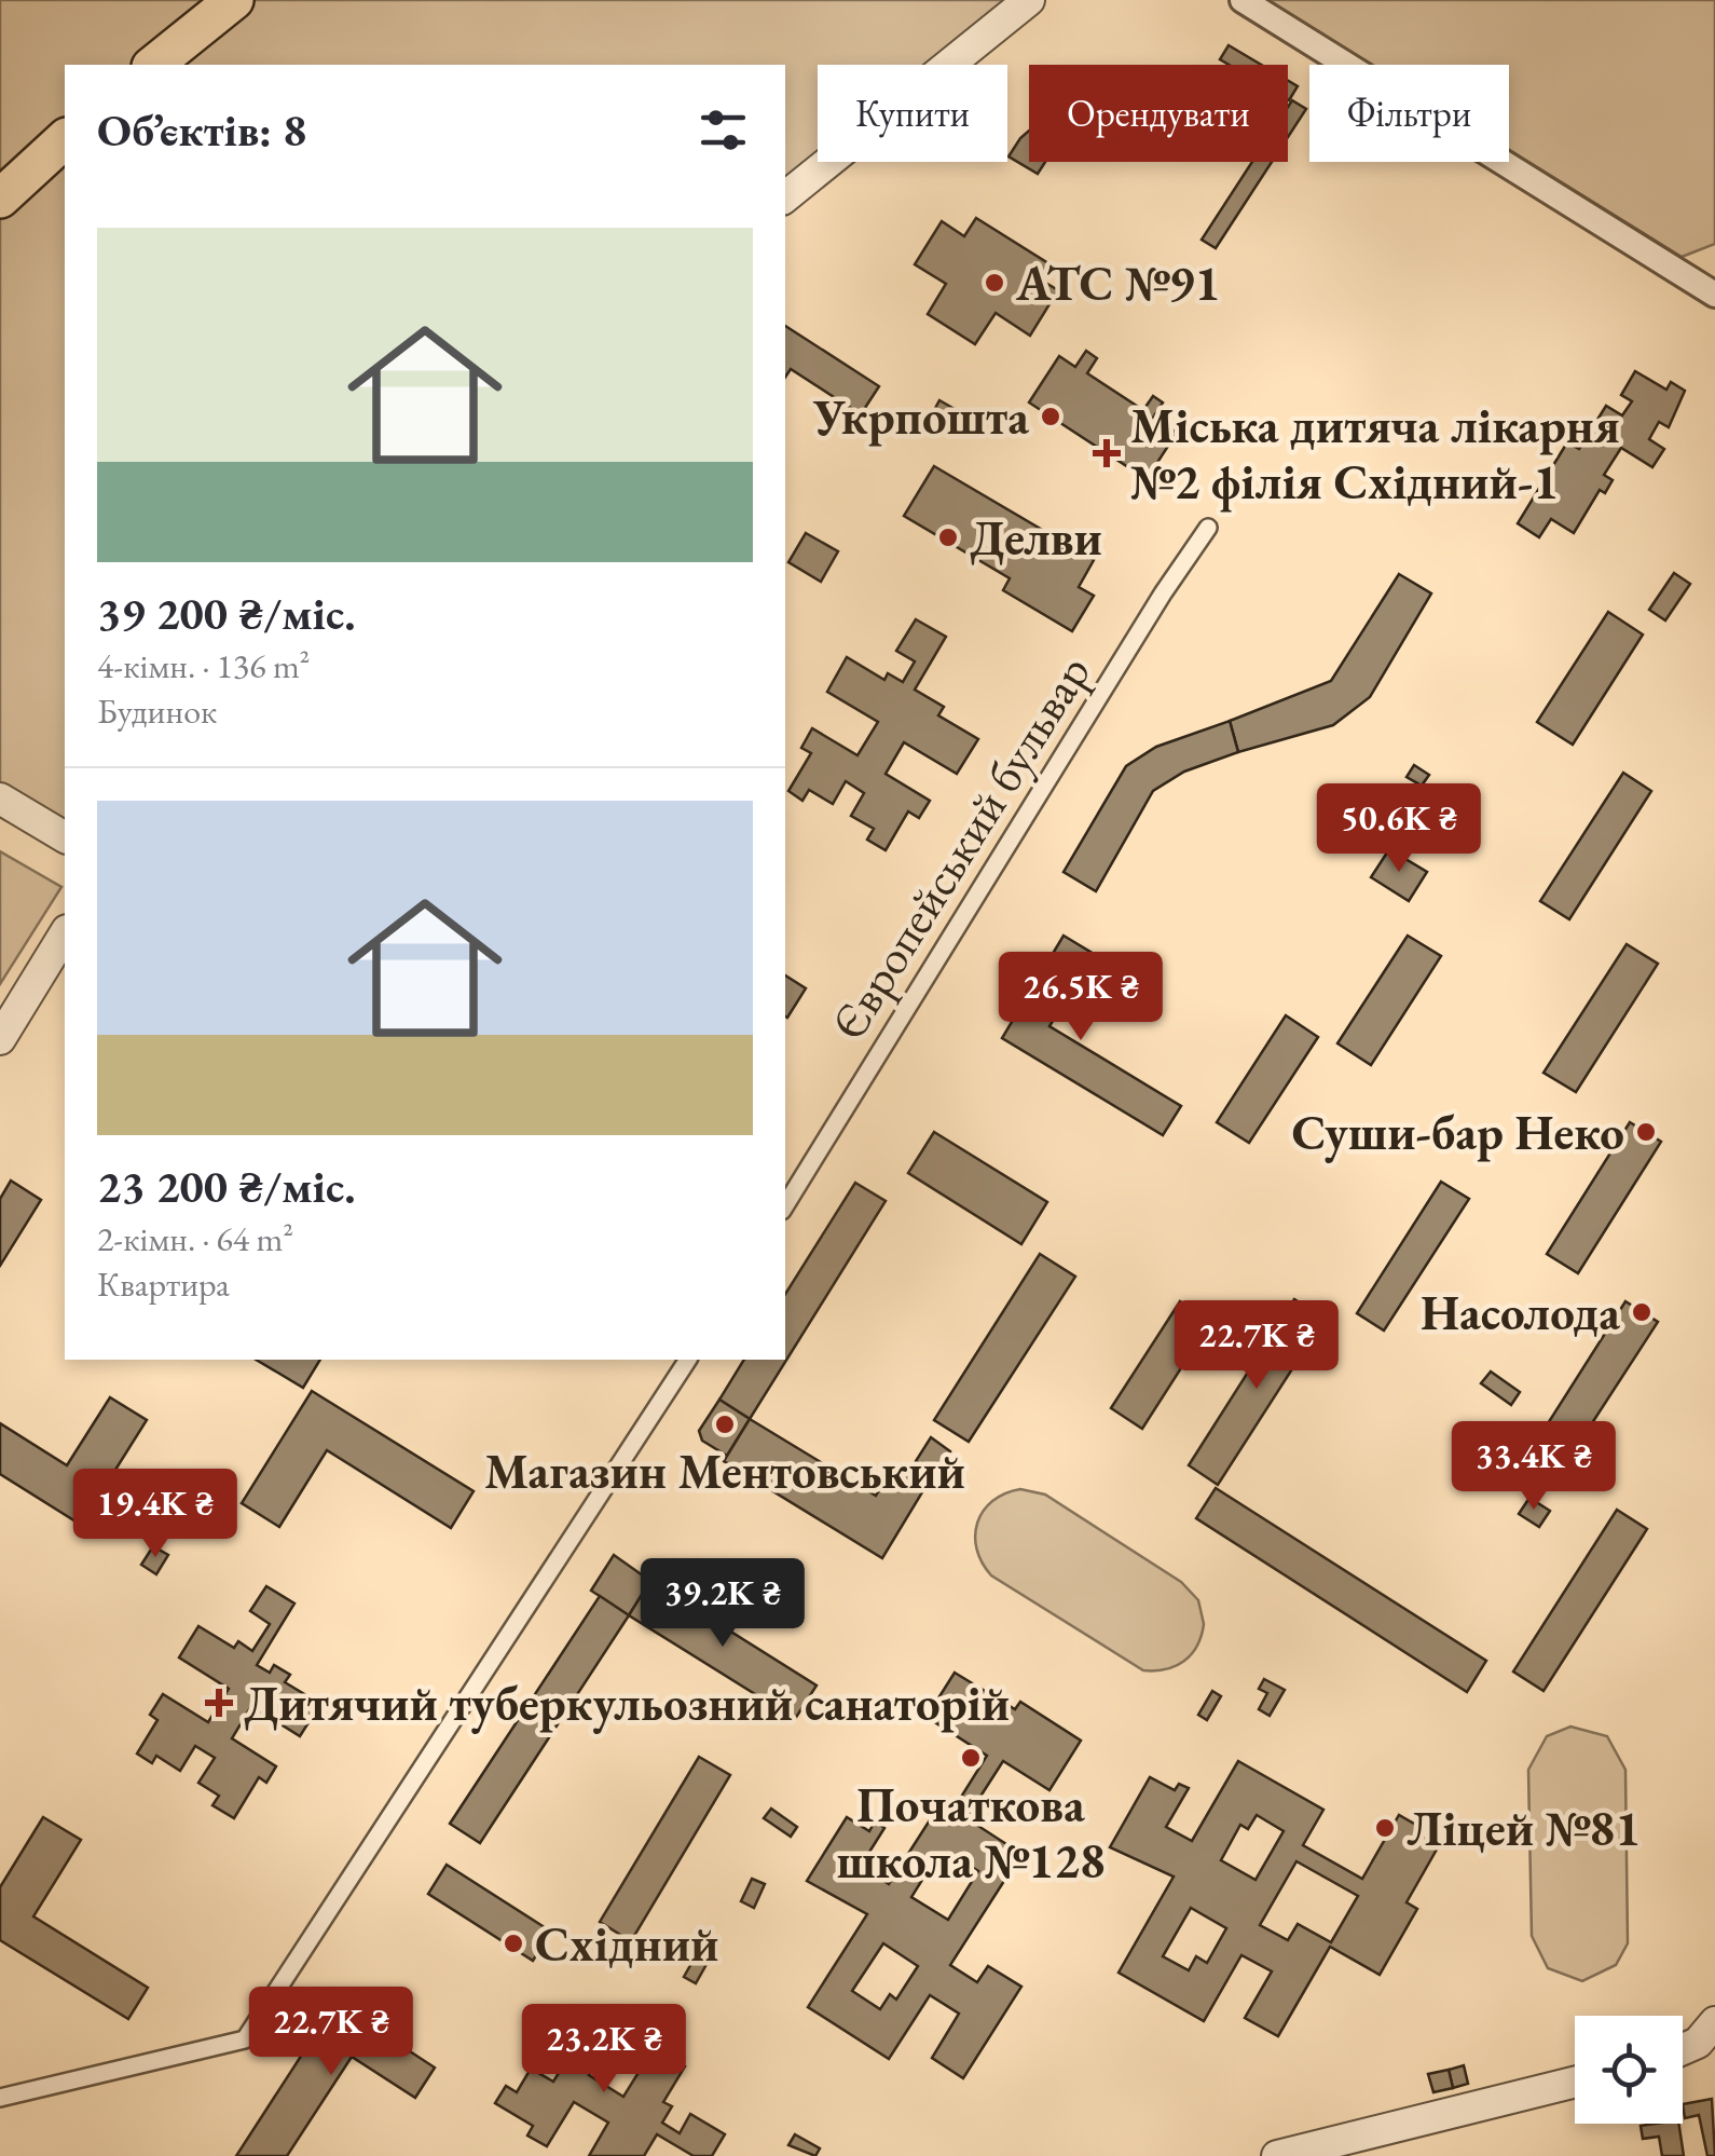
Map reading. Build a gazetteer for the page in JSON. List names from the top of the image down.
{
  "streets": {
    "street": ["Європейський бульвар"]
  },
  "places": {
    "other": [
      "АТС №91",
      "Укрпошта",
      "Делви",
      "Суши-бар Неко",
      "Насолода",
      "Магазин Ментовський",
      "Початкова школа №128",
      "Ліцей №81",
      "Східний"
    ],
    "health": ["Міська дитяча лікарня №2 філія Східний-1", "Дитячий туберкульозний санаторій"]
  },
  "page": {
    "chip": ["Купити", "Орендувати", "Фільтри"],
    "heading": "Об’єктів: 8",
    "list": [
      {
        "name": "39 200 ₴/міс.",
        "note": "4-кімн. · 136 m² · Будинок"
      },
      {
        "name": "23 200 ₴/міс.",
        "note": "2-кімн. · 64 m² · Квартира"
      }
    ],
    "price": [
      "50.6K ₴",
      "26.5K ₴",
      "22.7K ₴",
      "33.4K ₴",
      "19.4K ₴",
      "39.2K ₴",
      "22.7K ₴",
      "23.2K ₴"
    ]
  }
}
